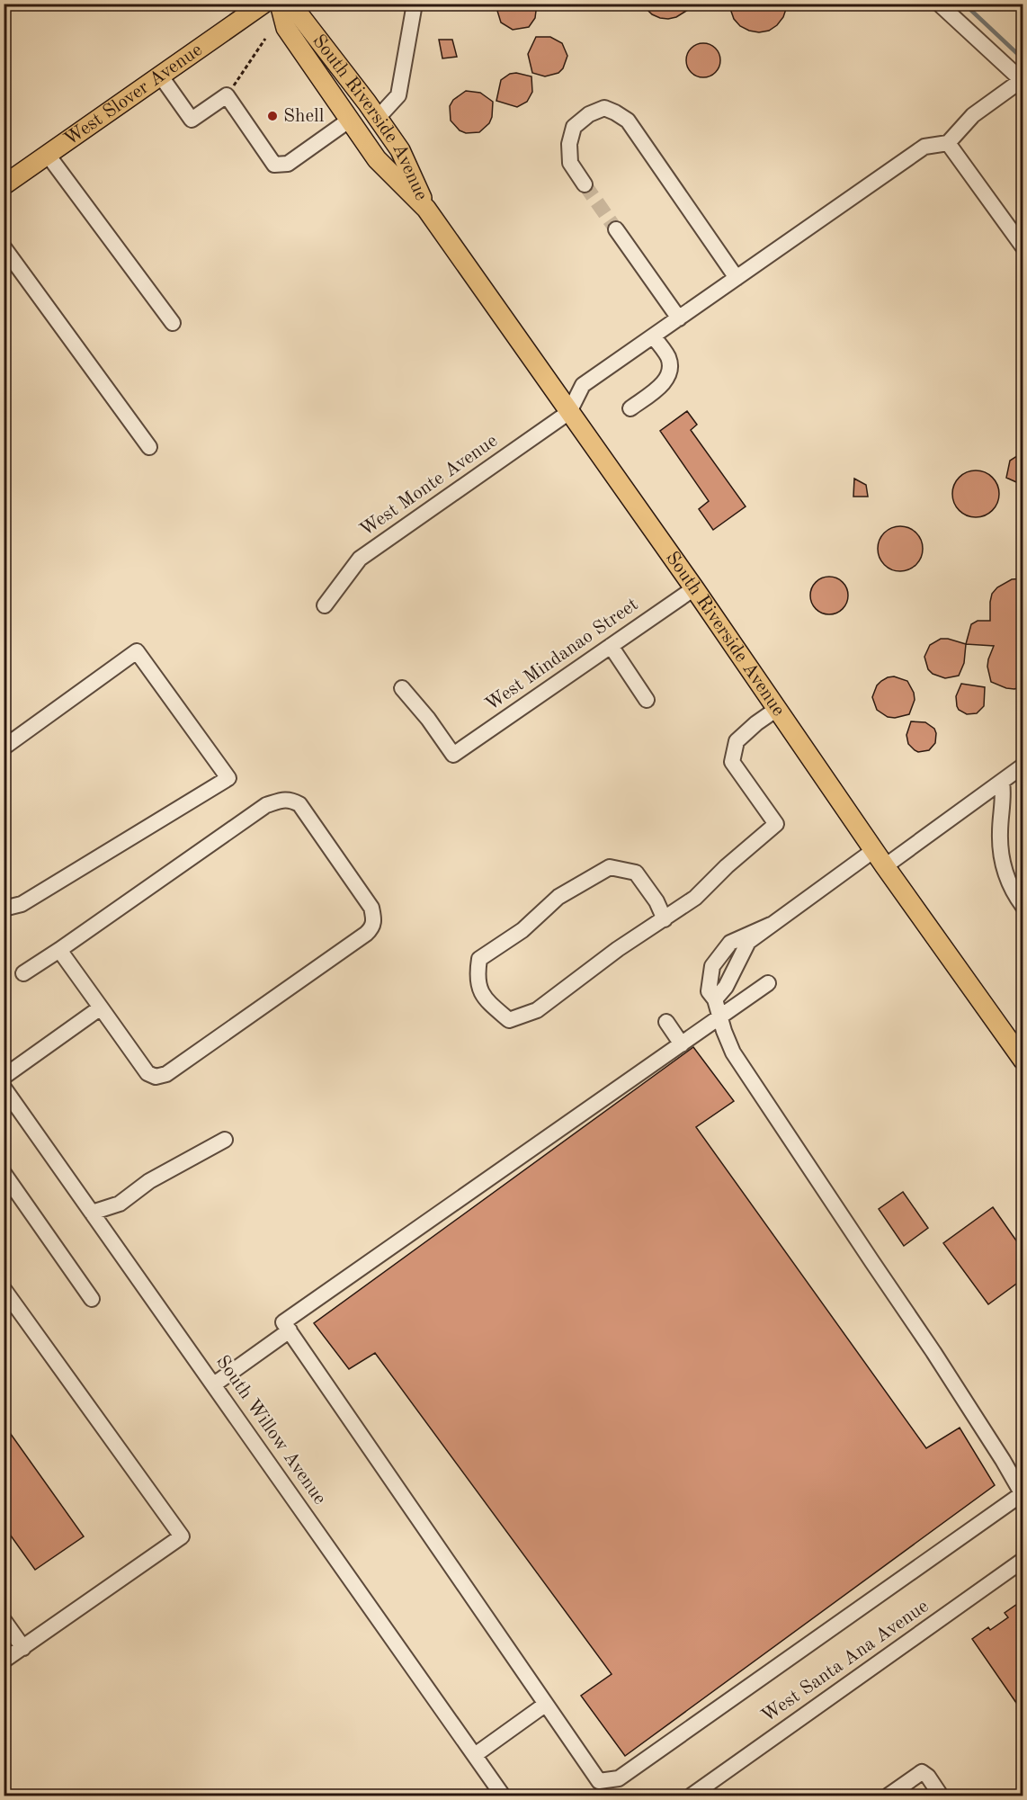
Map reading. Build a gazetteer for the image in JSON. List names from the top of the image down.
{
  "streets": {
    "main road": ["West Slover Avenue", "South Riverside Avenue"],
    "street": [
      "West Monte Avenue",
      "West Mindanao Street",
      "South Willow Avenue",
      "West Santa Ana Avenue"
    ]
  },
  "crossings": [
    ["South Riverside Avenue", "West Monte Avenue"],
    ["South Riverside Avenue", "West Mindanao Street"]
  ],
  "places": ["Shell"]
}
